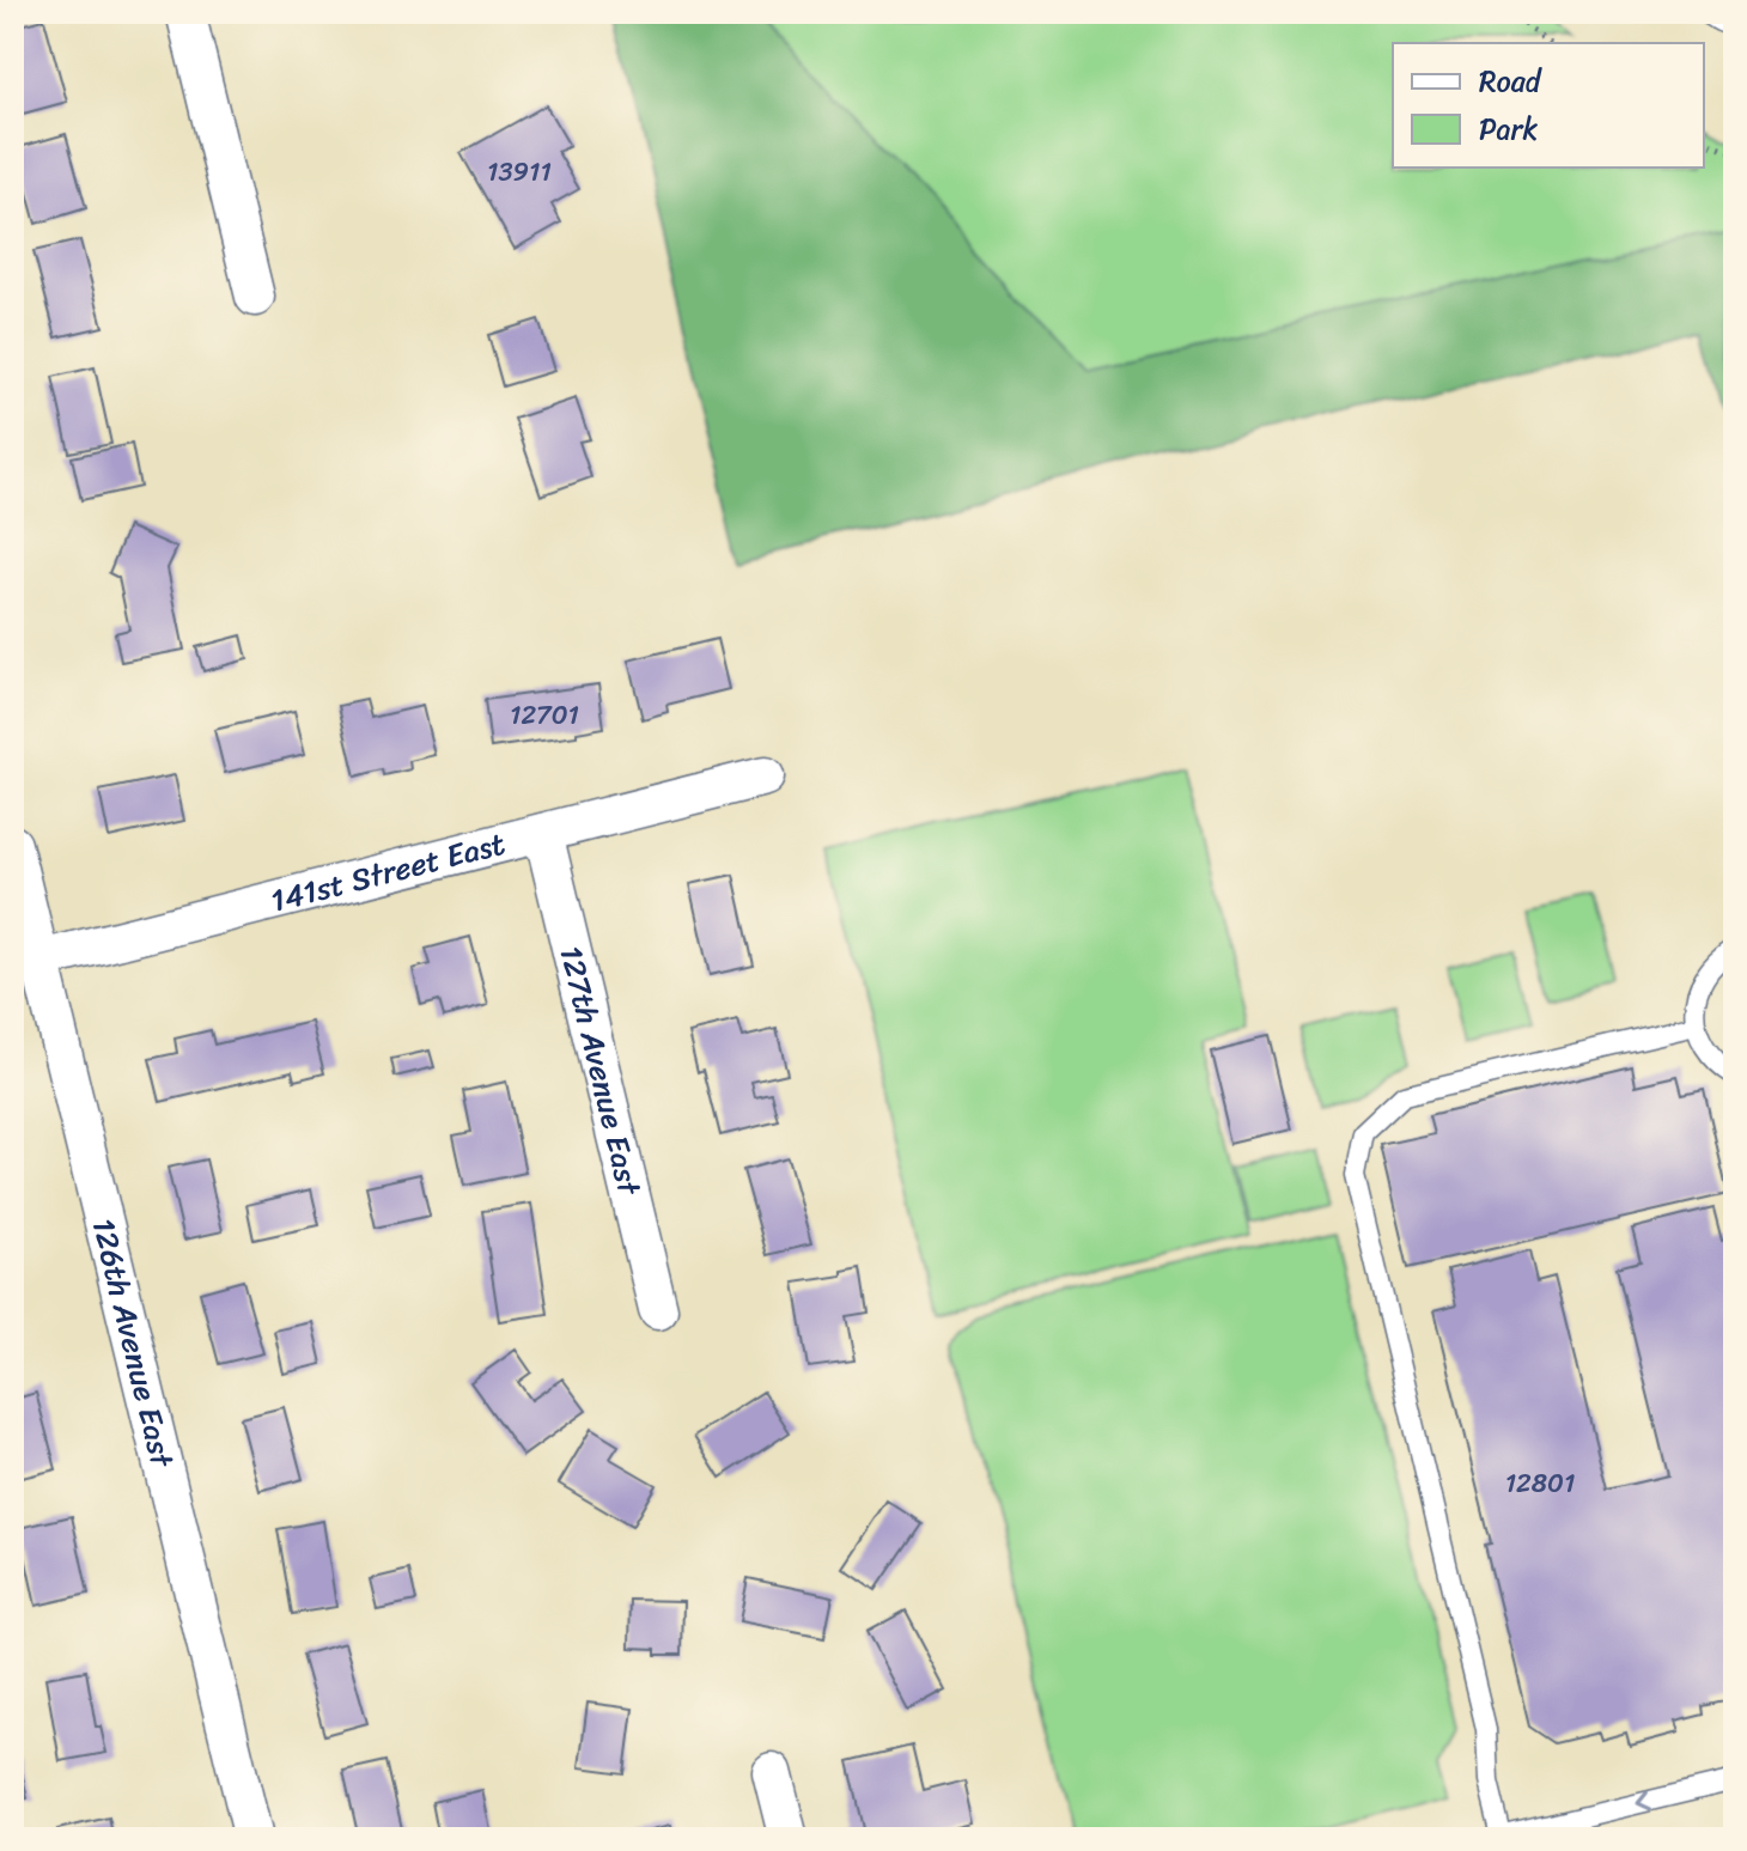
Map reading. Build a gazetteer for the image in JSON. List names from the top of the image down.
{
  "streets": {
    "street": ["141st Street East", "127th Avenue East", "126th Avenue East"]
  },
  "crossings": [
    ["141st Street East", "127th Avenue East"],
    ["141st Street East", "126th Avenue East"]
  ],
  "house_numbers": ["13911", "12701", "12801"],
  "legend": ["Road", "Park"]
}
